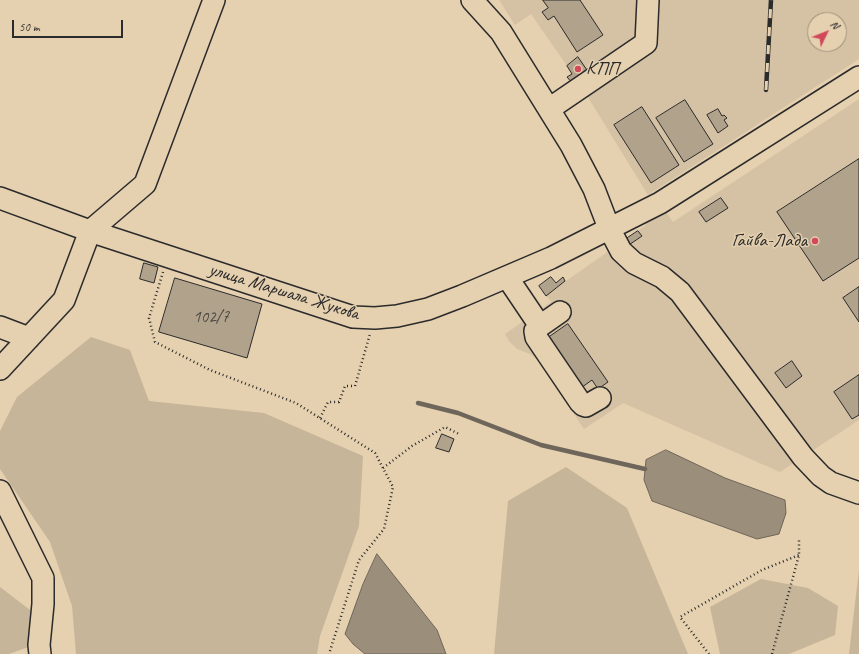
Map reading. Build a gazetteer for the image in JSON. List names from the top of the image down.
{
  "streets": {
    "street": ["улица Маршала Жукова"]
  },
  "places": ["КПП", "Гайва-Лада"],
  "house_numbers": ["102/7"],
  "scale_bar": "50 m",
  "north": "top right"
}
